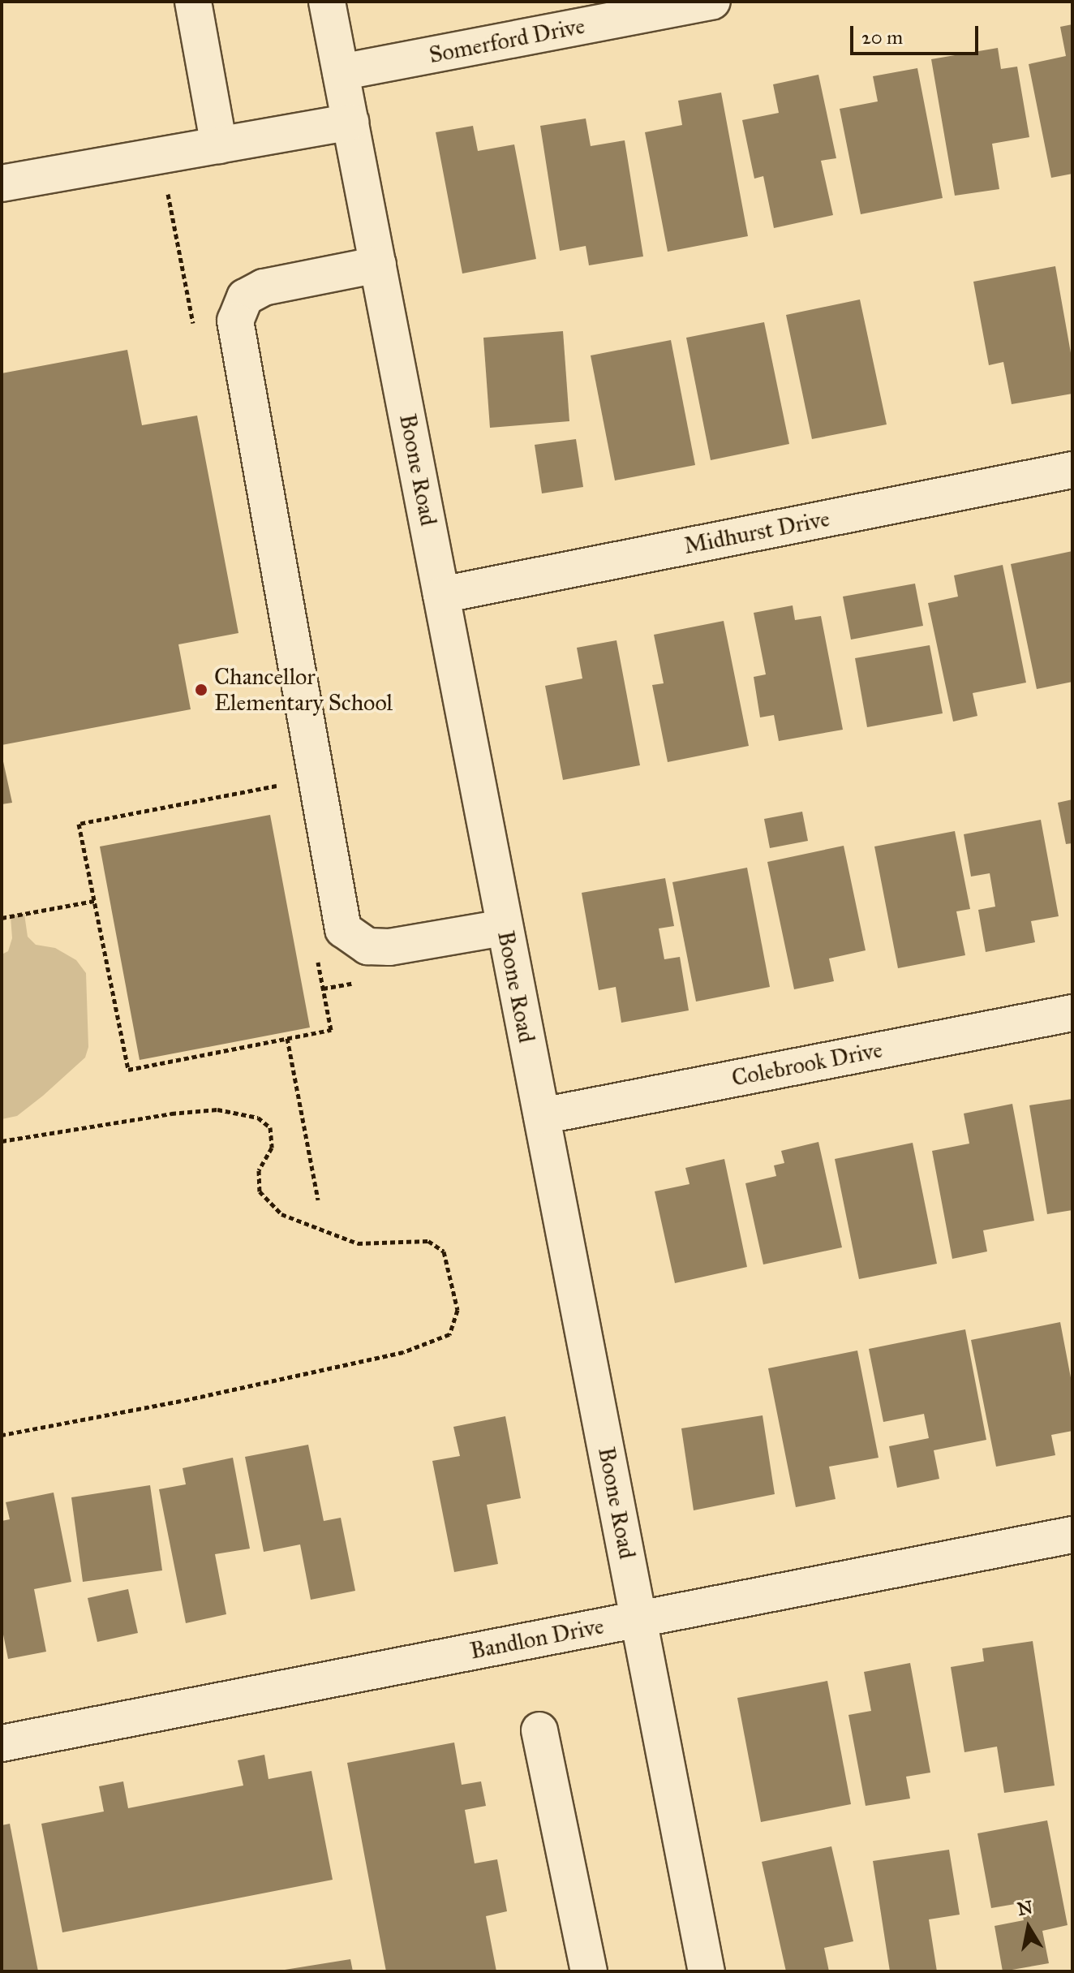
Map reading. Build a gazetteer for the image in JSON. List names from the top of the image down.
{
  "streets": {
    "street": [
      "Somerford Drive",
      "Boone Road",
      "Midhurst Drive",
      "Colebrook Drive",
      "Bandlon Drive"
    ]
  },
  "crossings": [
    ["Somerford Drive", "Boone Road"],
    ["Boone Road", "Midhurst Drive"],
    ["Boone Road", "Colebrook Drive"],
    ["Boone Road", "Bandlon Drive"]
  ],
  "places": ["Chancellor Elementary School"],
  "scale_bar": "20 m",
  "north": "top"
}
